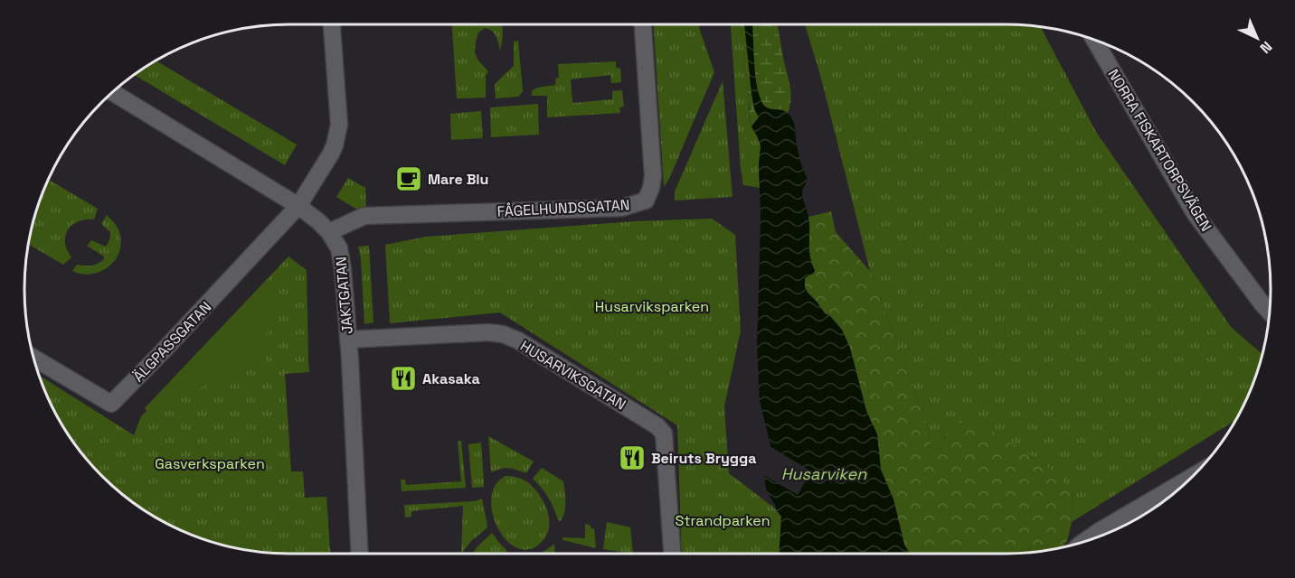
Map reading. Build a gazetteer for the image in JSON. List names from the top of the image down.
{
  "streets": {
    "street": [
      "NORRA FISKARTORPSVÄGEN",
      "FÅGELHUNDSGATAN",
      "JAKTGATAN",
      "ÄLGPASSGATAN",
      "HUSARVIKSGATAN"
    ]
  },
  "crossings": [
    ["FÅGELHUNDSGATAN", "JAKTGATAN"],
    ["JAKTGATAN", "ÄLGPASSGATAN"],
    ["JAKTGATAN", "HUSARVIKSGATAN"]
  ],
  "water": ["Husarviken"],
  "parks": ["Husarviksparken", "Gasverksparken", "Strandparken"],
  "places": {
    "cafe": ["Mare Blu"],
    "restaurant": ["Akasaka", "Beiruts Brygga"]
  },
  "north": "bottom right"
}
